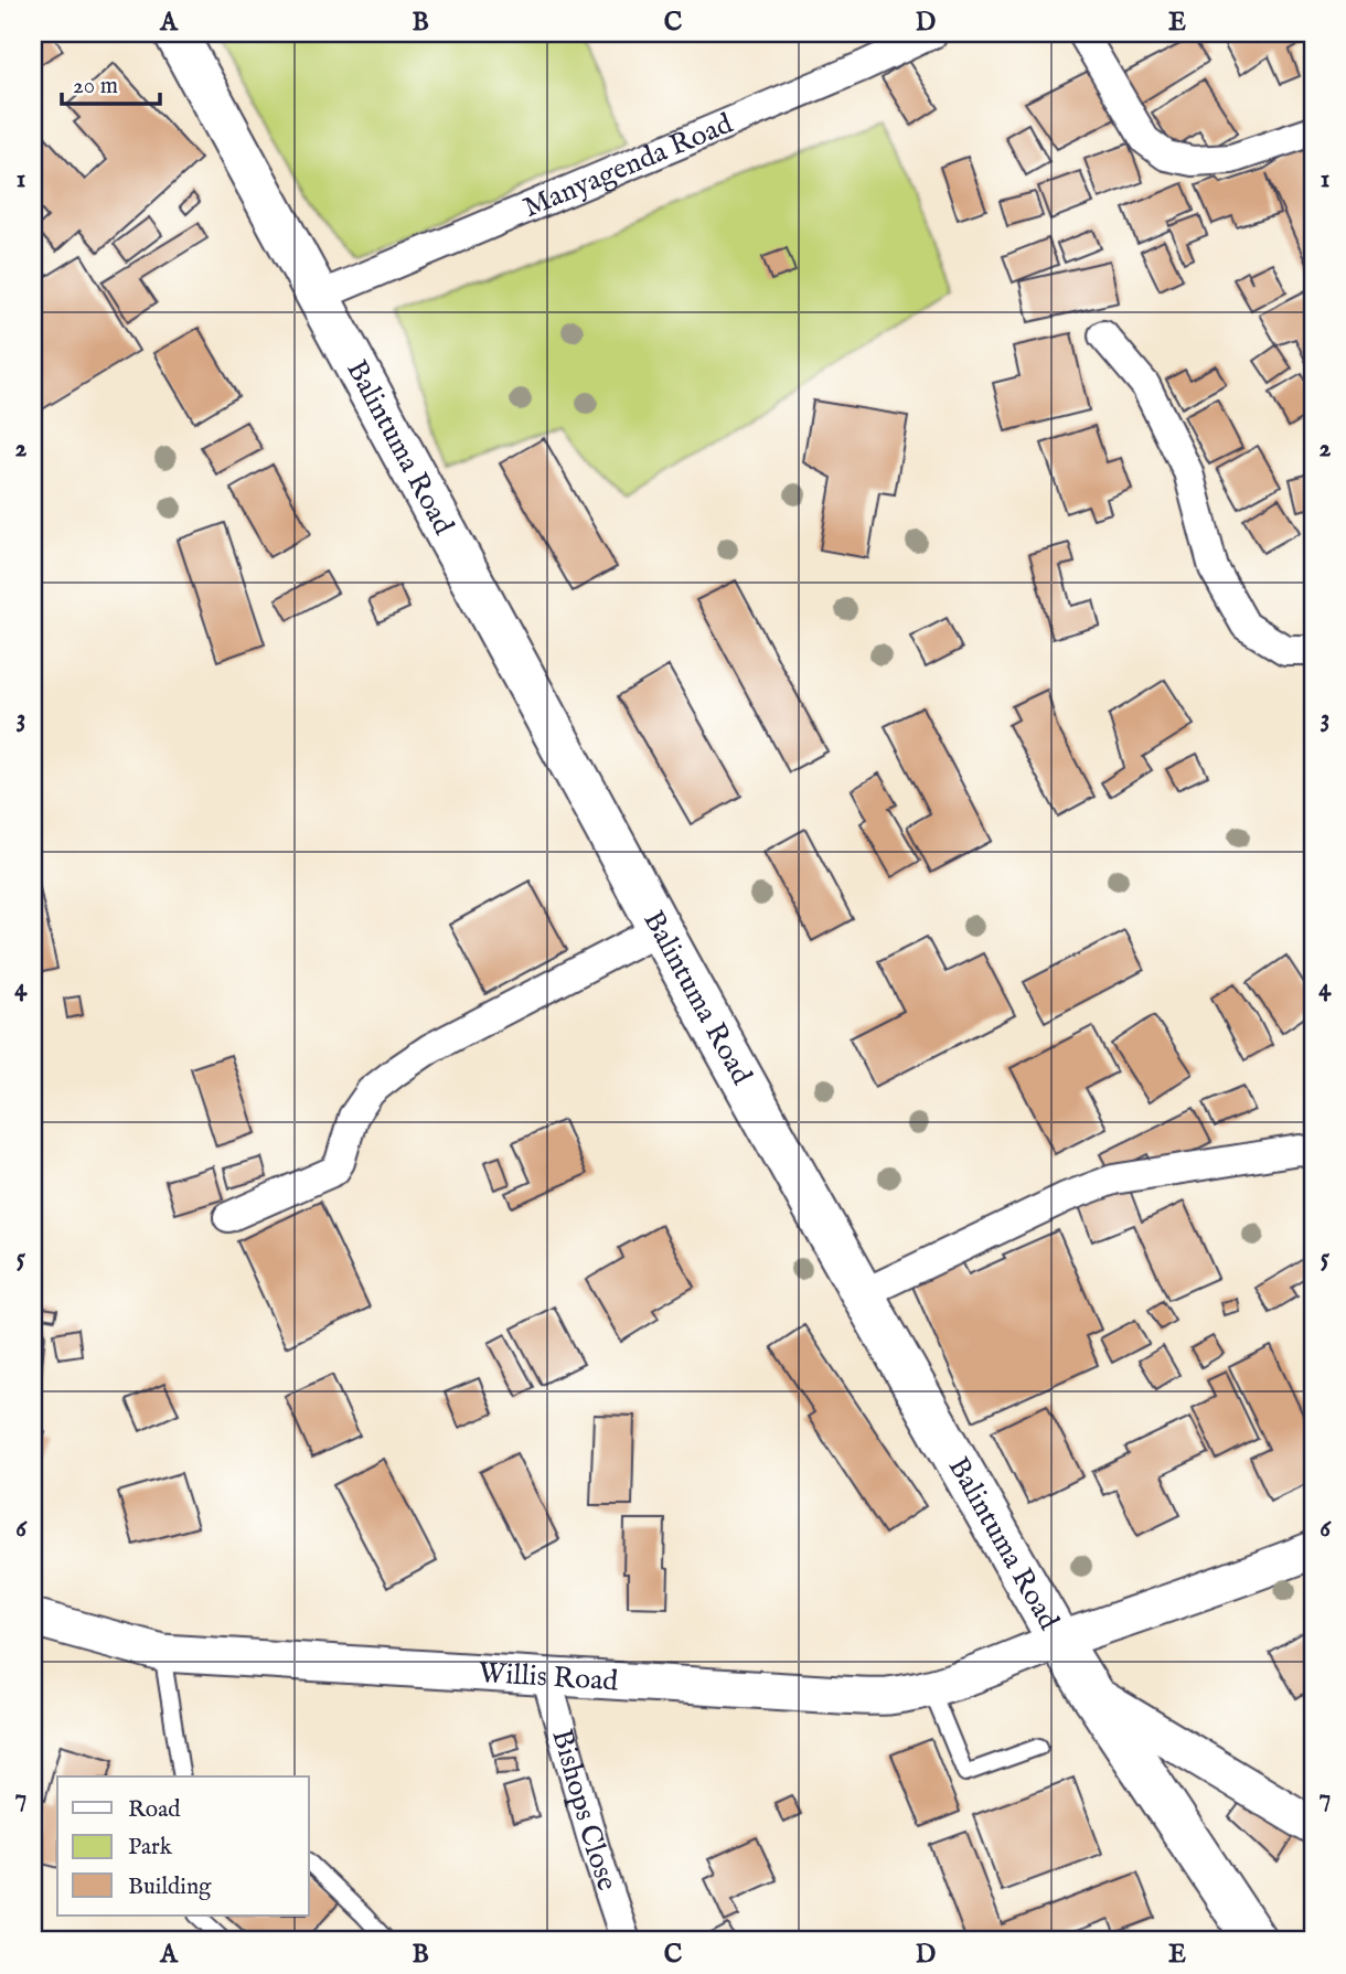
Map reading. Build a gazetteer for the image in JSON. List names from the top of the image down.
{
  "streets": {
    "main road": ["Balintuma Road"],
    "street": ["Manyagenda Road", "Willis Road", "Bishops Close"]
  },
  "crossings": [
    ["Manyagenda Road", "Balintuma Road"],
    ["Balintuma Road", "Willis Road"],
    ["Willis Road", "Bishops Close"]
  ],
  "legend": ["Road", "Park", "Building"],
  "scale_bar": "20 m",
  "grid": {
    "columns": [
      "A",
      "B",
      "C",
      "D",
      "E"
    ],
    "rows": [
      "1",
      "2",
      "3",
      "4",
      "5",
      "6",
      "7"
    ]
  }
}
